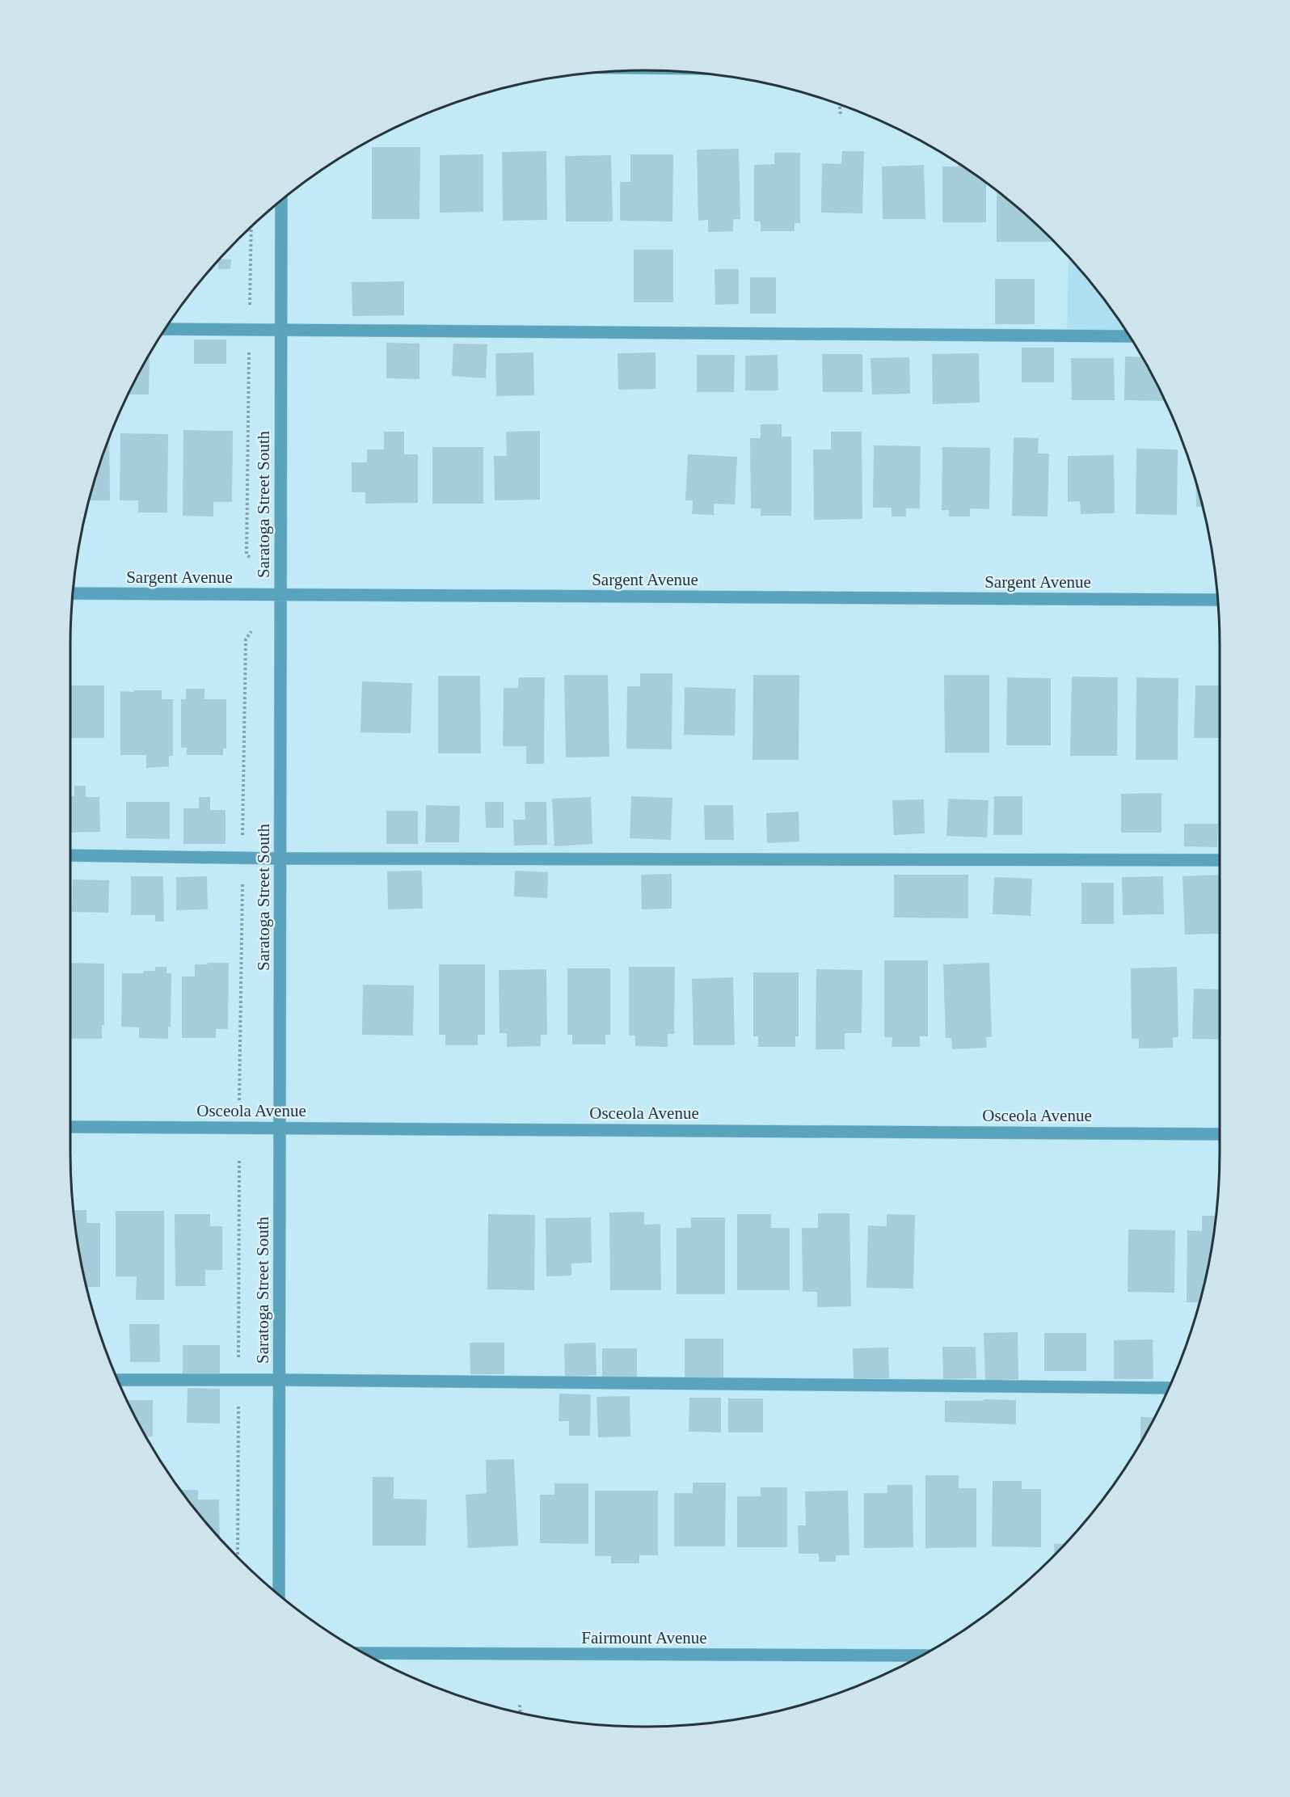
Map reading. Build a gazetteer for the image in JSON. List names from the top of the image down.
{
  "streets": {
    "street": [
      "Saratoga Street South",
      "Sargent Avenue",
      "Osceola Avenue",
      "Fairmount Avenue"
    ]
  },
  "crossings": [
    ["Saratoga Street South", "Sargent Avenue"],
    ["Saratoga Street South", "Osceola Avenue"]
  ]
}
